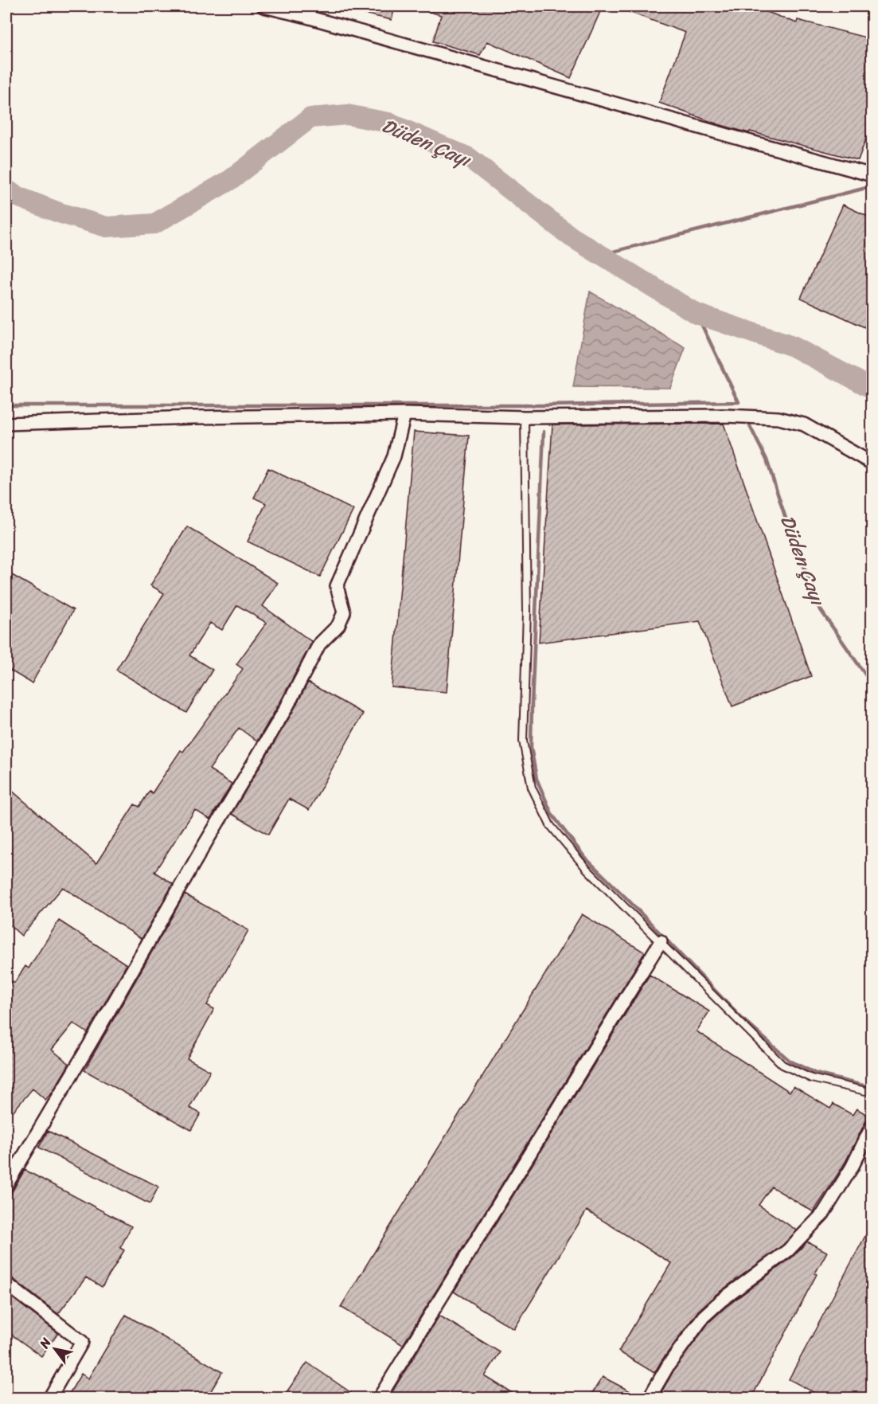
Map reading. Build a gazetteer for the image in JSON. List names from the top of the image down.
{
  "water": ["Düden Çayı"],
  "north": "top left"
}
